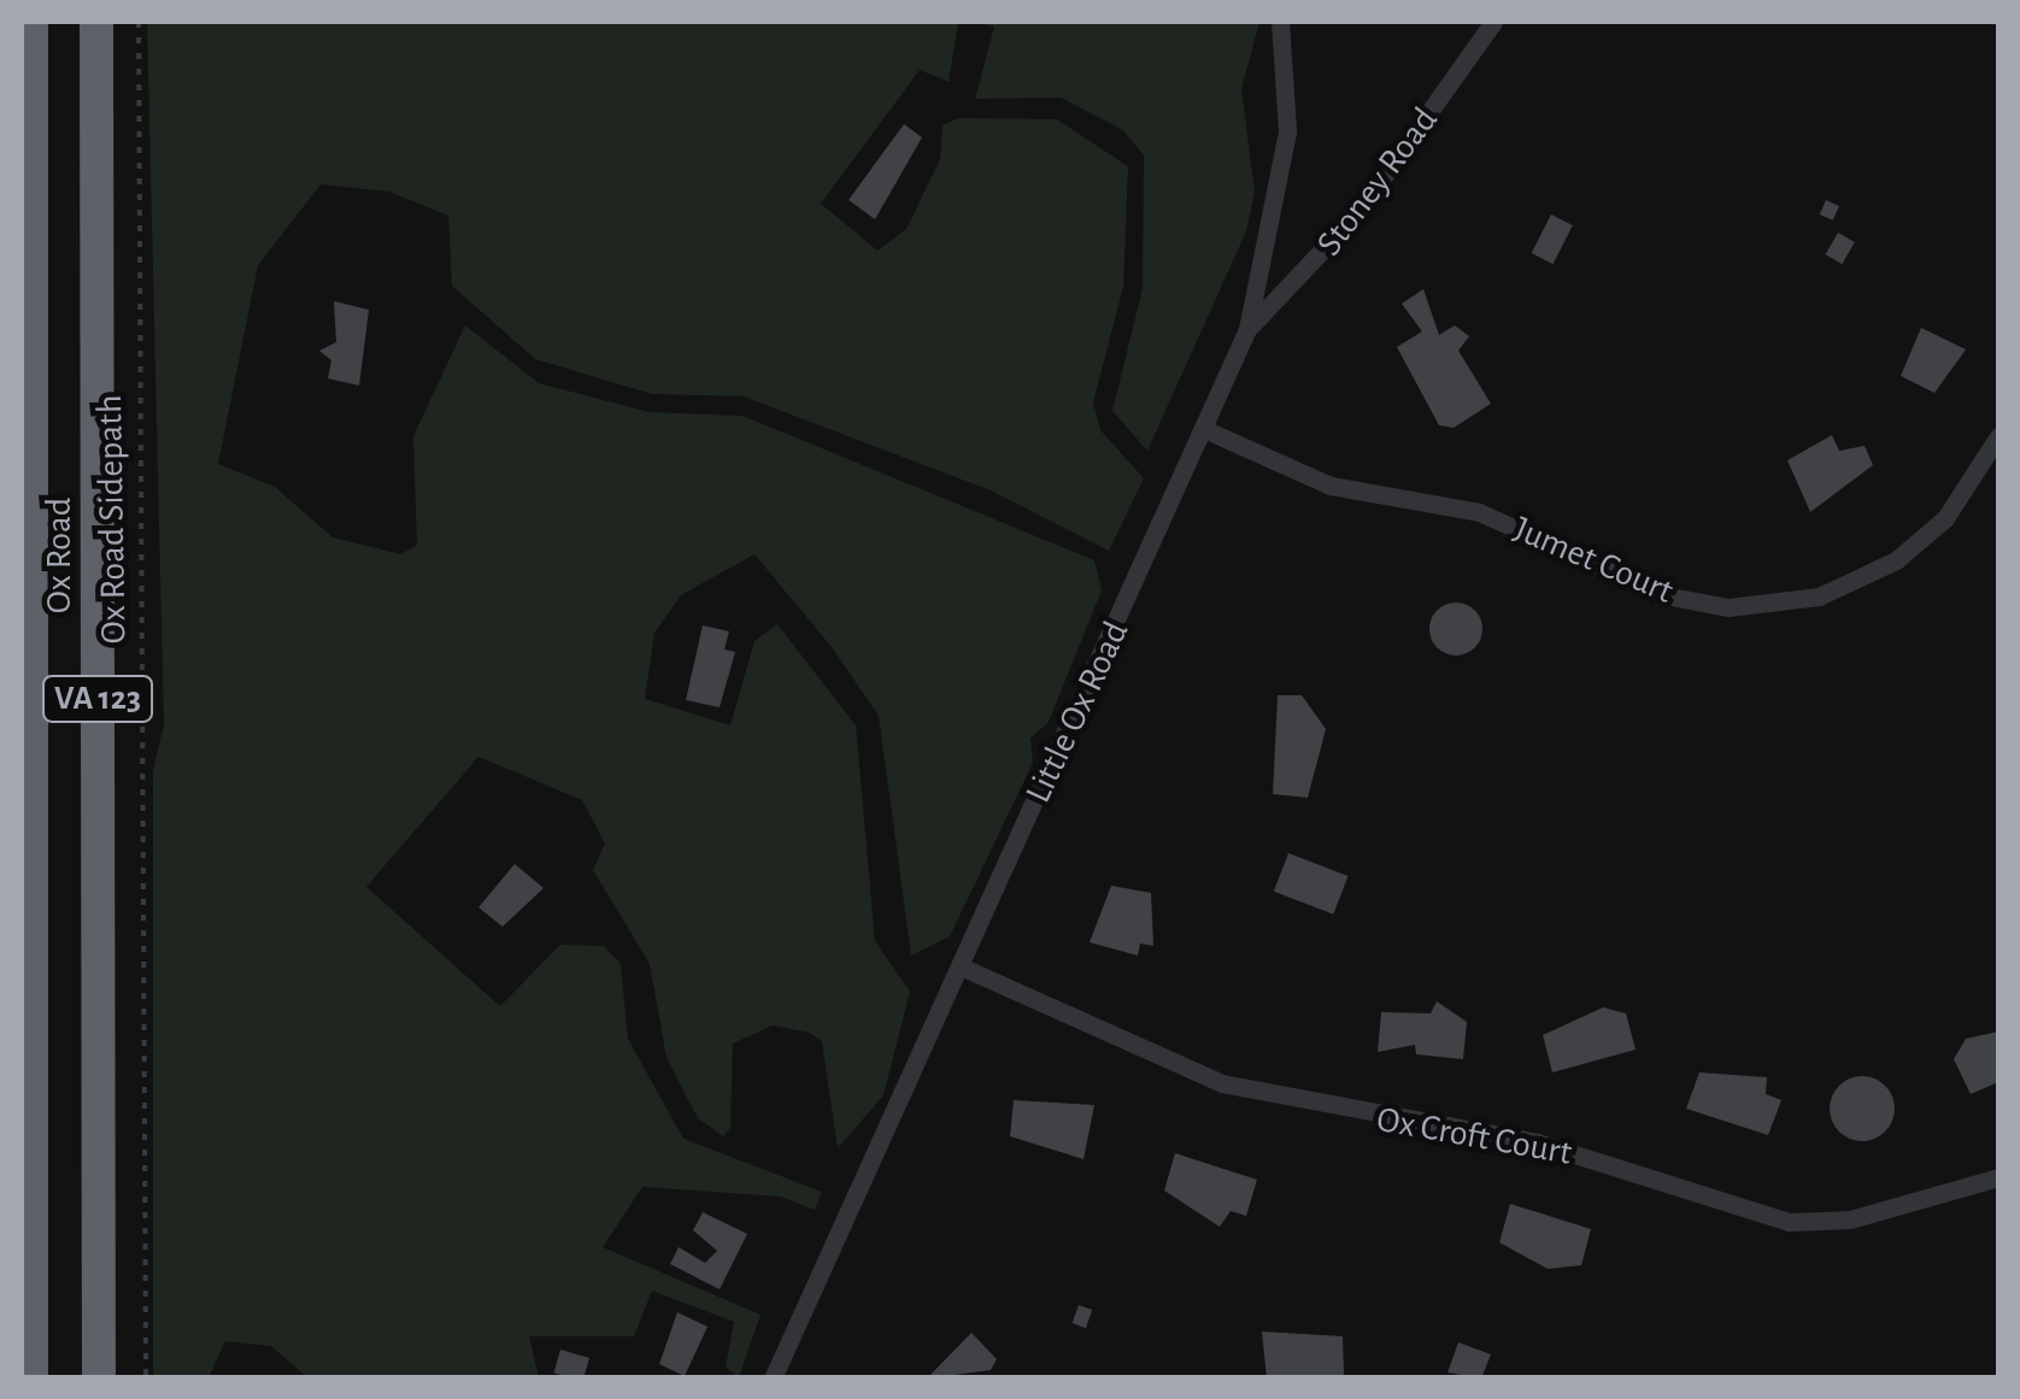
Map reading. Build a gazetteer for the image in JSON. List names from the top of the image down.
{
  "streets": {
    "highway": ["Ox Road", "VA 123"],
    "street": [
      "Stoney Road",
      "Jumet Court",
      "Little Ox Road",
      "Ox Croft Court"
    ],
    "path": ["Ox Road Sidepath"]
  },
  "crossings": [
    ["Stoney Road", "Little Ox Road"],
    ["Jumet Court", "Little Ox Road"],
    ["Little Ox Road", "Ox Croft Court"]
  ]
}
